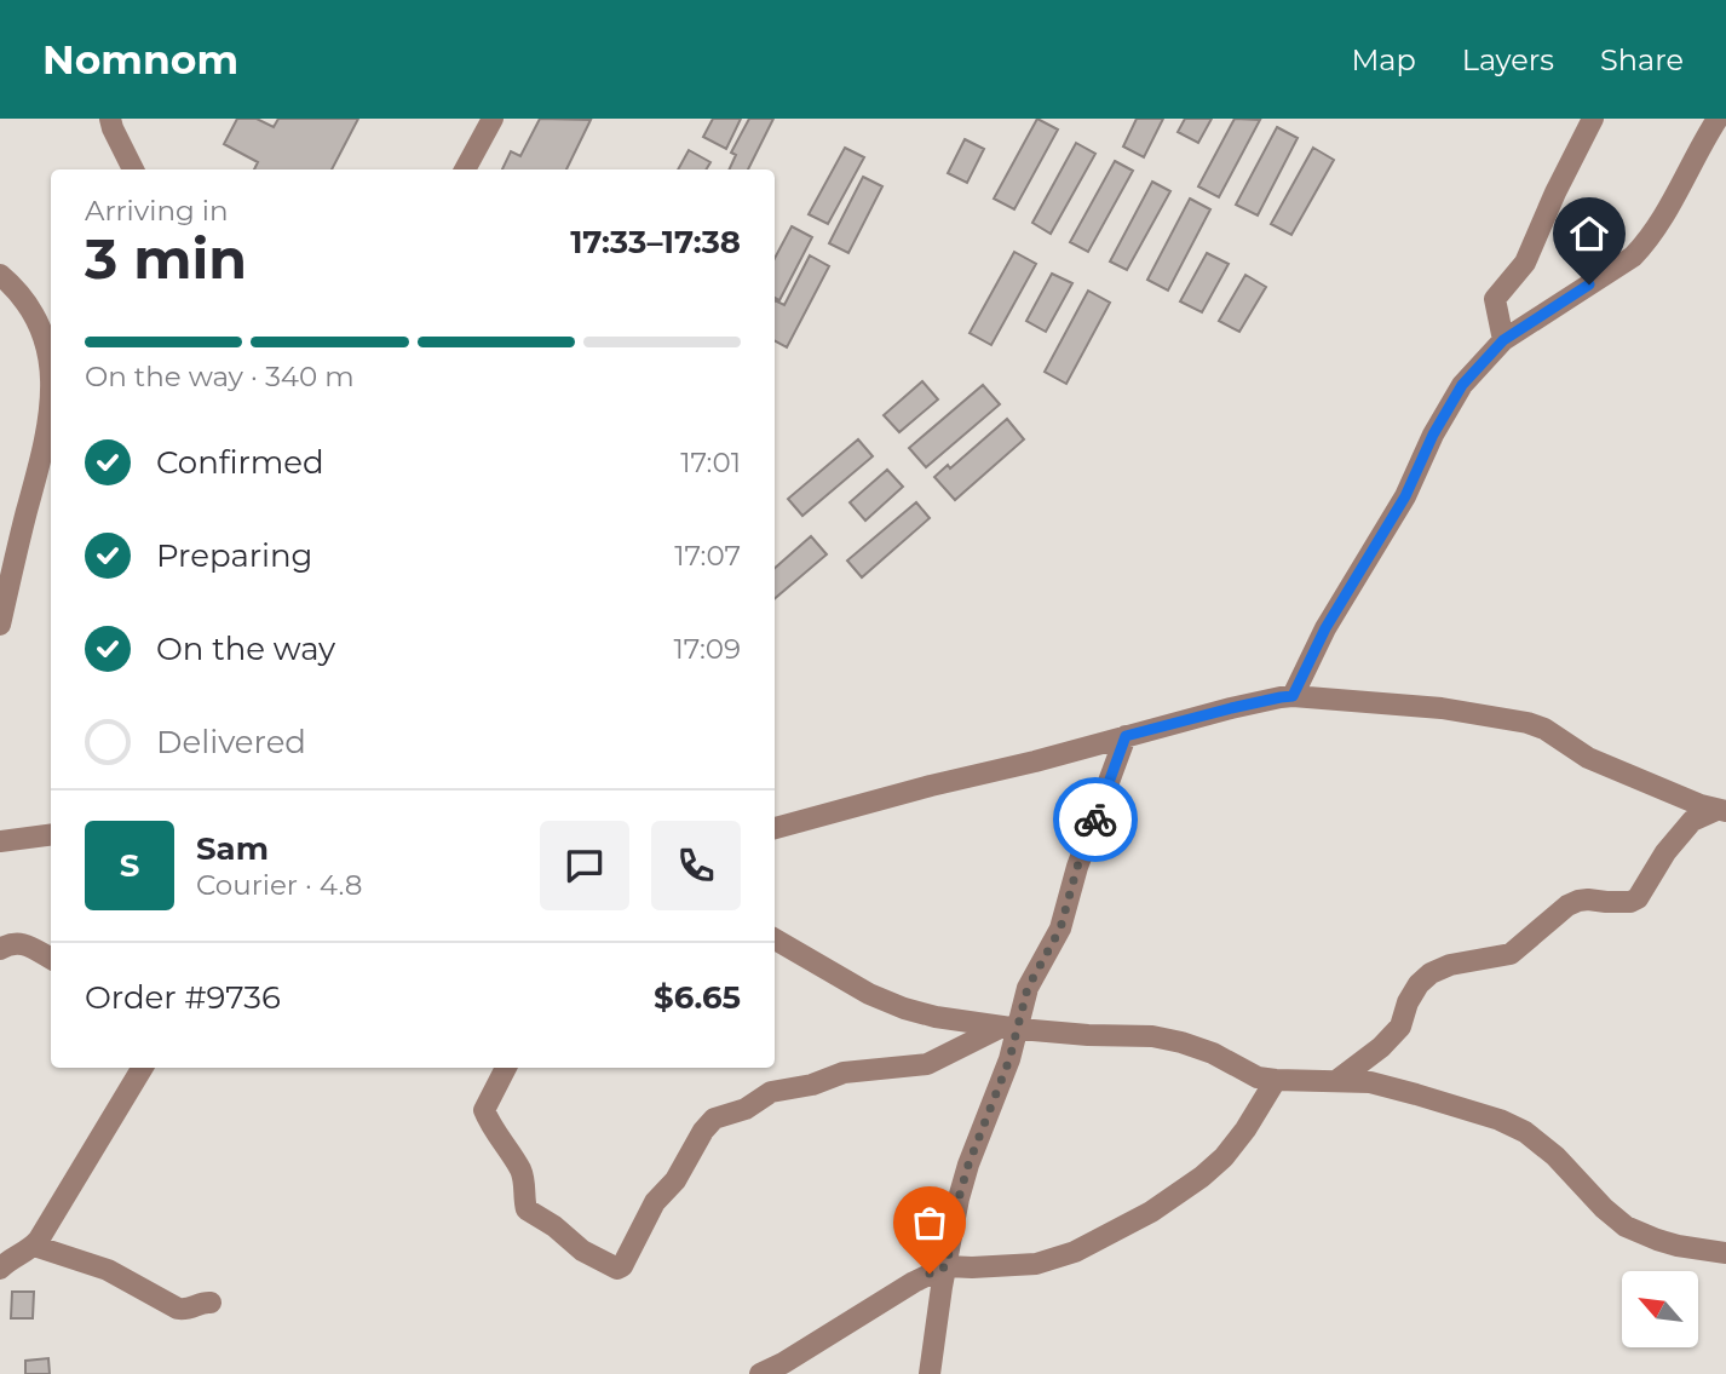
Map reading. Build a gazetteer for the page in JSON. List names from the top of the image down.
{
  "north": "top left",
  "page": {
    "header": "Nomnom",
    "nav": ["Map", "Layers", "Share"],
    "heading": ["3 min", "Arriving in", "17:33–17:38"],
    "panel": [
      "Sam",
      "Courier · 4.8",
      "Order #9736",
      "$6.65"
    ],
    "bar": "On the way · 340 m",
    "list": [
      ["Confirmed", "17:01"],
      ["Preparing", "17:07"],
      ["On the way", "17:09"],
      "Delivered"
    ],
    "round": "S"
  }
}
